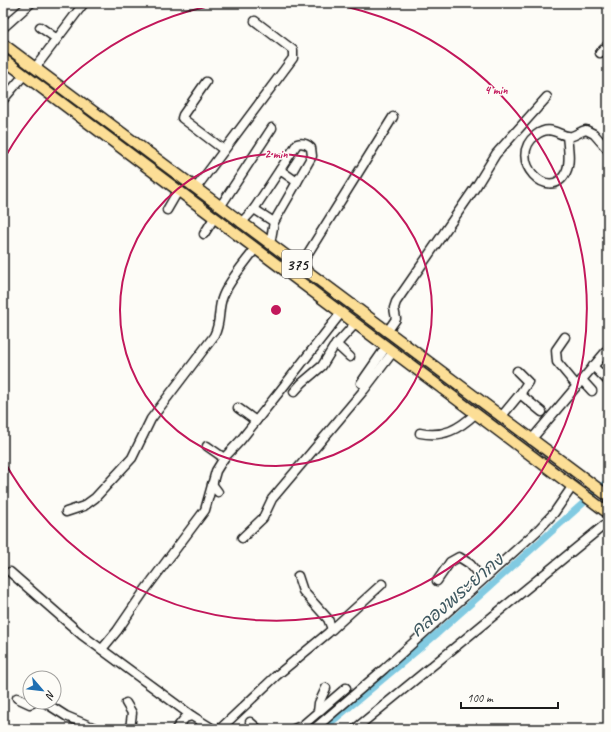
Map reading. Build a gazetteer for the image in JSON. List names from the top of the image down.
{
  "streets": {
    "main road": ["375"]
  },
  "water": ["คลองพระยากง"],
  "scale_bar": "100 m",
  "north": "bottom right",
  "rings": ["4 min", "2 min"]
}
